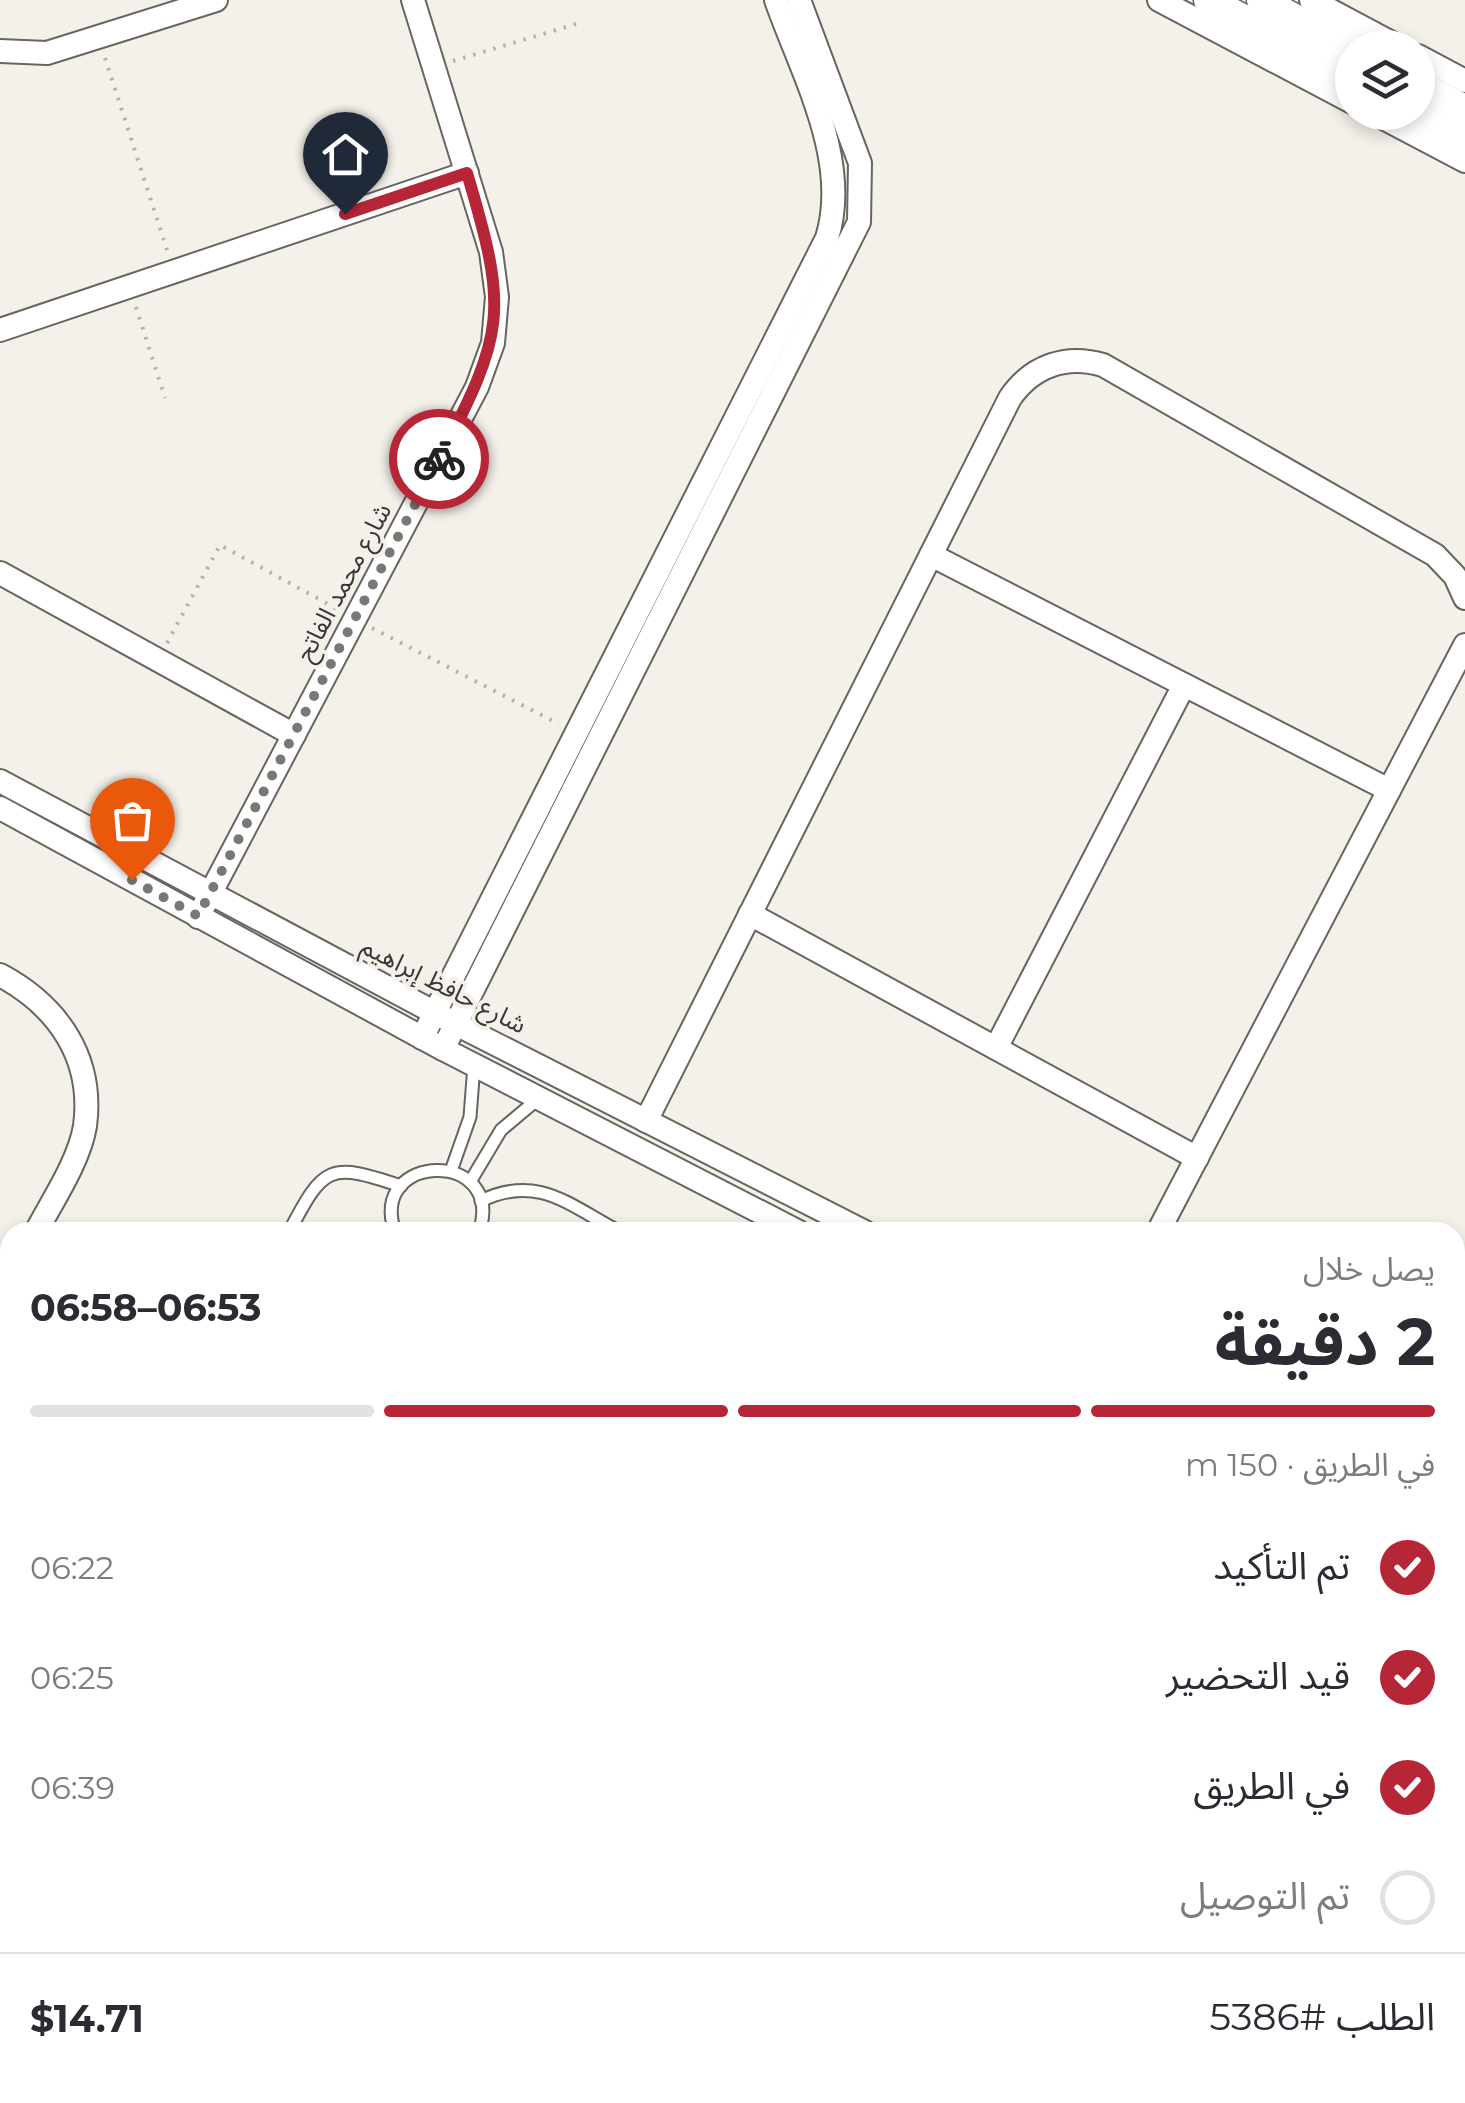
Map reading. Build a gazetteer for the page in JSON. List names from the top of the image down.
{
  "streets": {
    "street": ["شارع محمد الفاتح", "شارع حافظ إبراهيم"]
  },
  "crossings": [
    ["شارع محمد الفاتح", "شارع حافظ إبراهيم"]
  ],
  "page": {
    "heading": ["2 دقيقة", "يصل خلال", "06:53–06:58"],
    "panel": ["الطلب #5386", "$14.71"],
    "bar": "في الطريق · 150 m",
    "list": [
      ["تم التأكيد", "06:22"],
      ["قيد التحضير", "06:25"],
      ["في الطريق", "06:39"],
      "تم التوصيل"
    ]
  }
}
